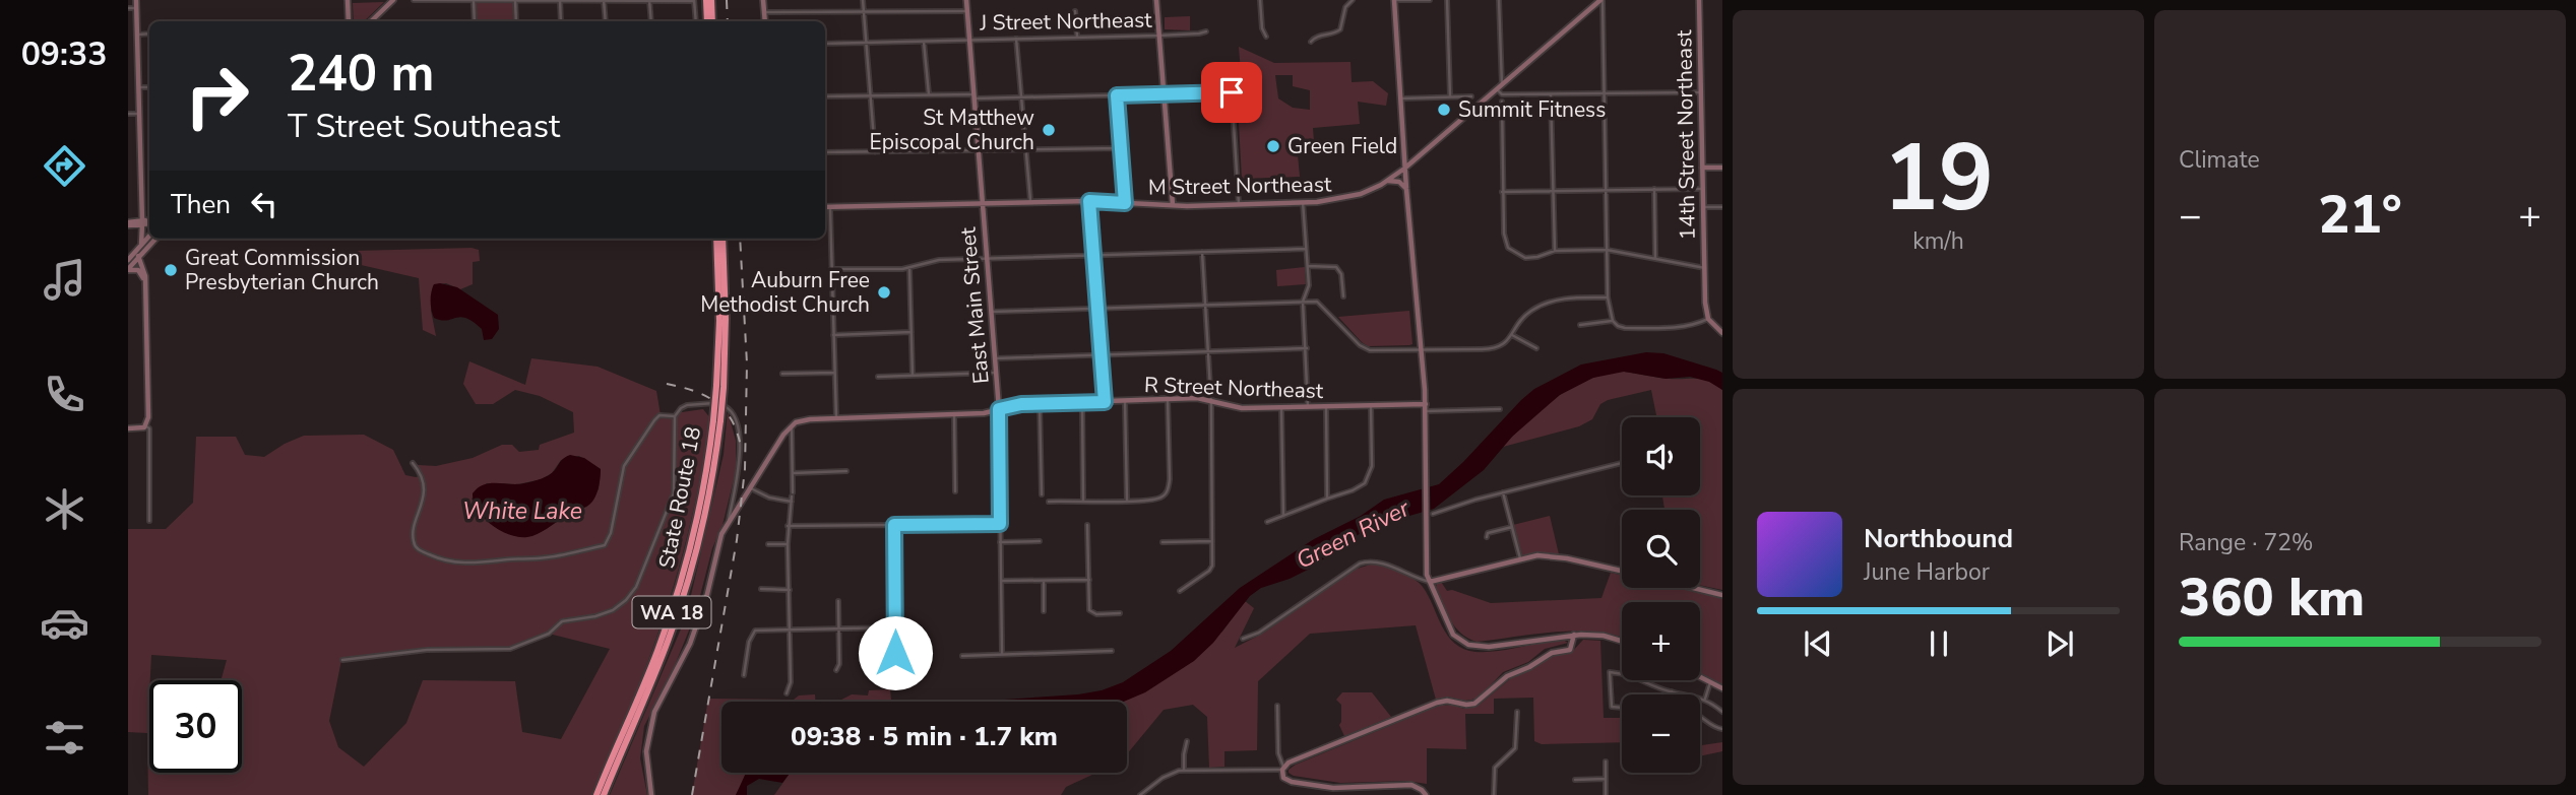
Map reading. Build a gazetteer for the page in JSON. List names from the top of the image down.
{
  "streets": {
    "highway": ["State Route 18", "WA 18"],
    "main road": [
      "14th Street Northeast",
      "M Street Northeast",
      "East Main Street",
      "R Street Northeast"
    ],
    "street": ["J Street Northeast"]
  },
  "crossings": [
    ["J Street Northeast", "East Main Street"],
    ["M Street Northeast", "East Main Street"],
    ["East Main Street", "R Street Northeast"]
  ],
  "water": ["White Lake", "Green River"],
  "places": [
    "Summit Fitness",
    "St Matthew Episcopal Church",
    "Green Field",
    "Great Commission Presbyterian Church",
    "Auburn Free Methodist Church"
  ],
  "page": {
    "tabs": "09:33",
    "tile": [
      ["19", "km/h"],
      "Climate",
      ["Range · 72%", "360 km"]
    ],
    "turn": ["240 m", "T Street Southeast"],
    "then": "Then",
    "heat": ["−", "21°", "+"],
    "map_buttons": ["+", "−"],
    "song": ["Northbound", "June Harbor"],
    "limit": "30",
    "trip": "09:38 · 5 min · 1.7 km"
  }
}
